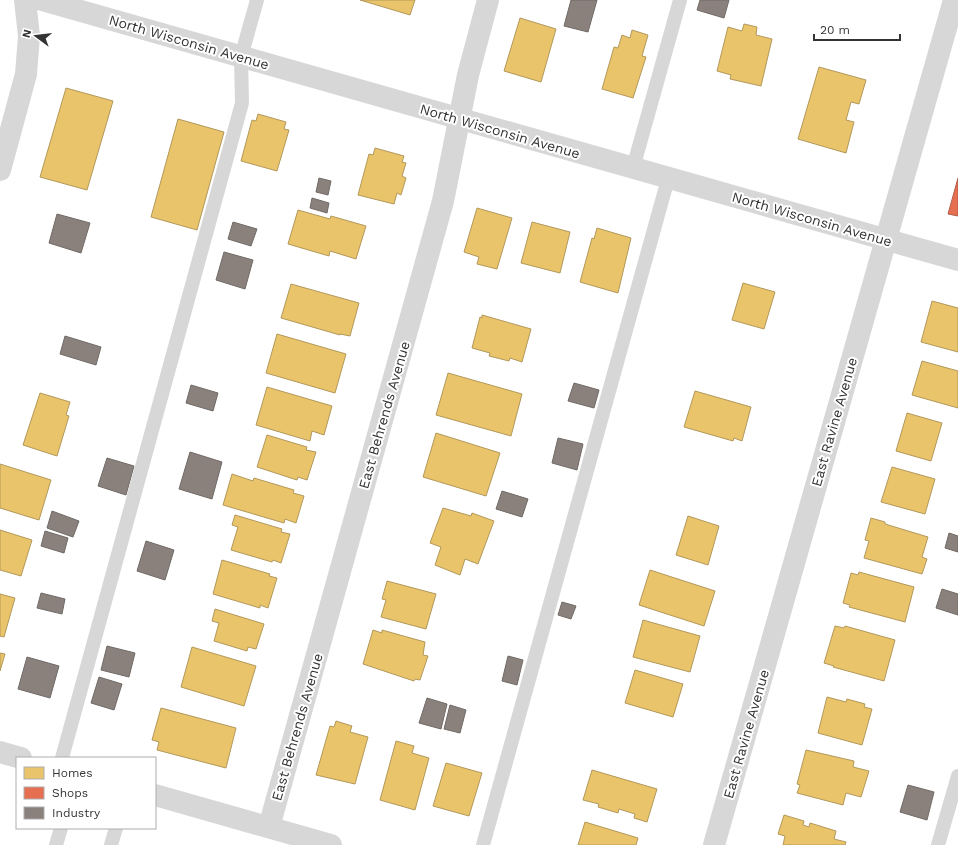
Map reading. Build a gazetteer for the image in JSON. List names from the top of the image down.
{
  "streets": {
    "street": ["North Wisconsin Avenue", "East Behrends Avenue", "East Ravine Avenue"]
  },
  "crossings": [
    ["North Wisconsin Avenue", "East Behrends Avenue"],
    ["North Wisconsin Avenue", "East Ravine Avenue"]
  ],
  "legend": ["Homes", "Shops", "Industry"],
  "scale_bar": "20 m",
  "north": "left"
}
